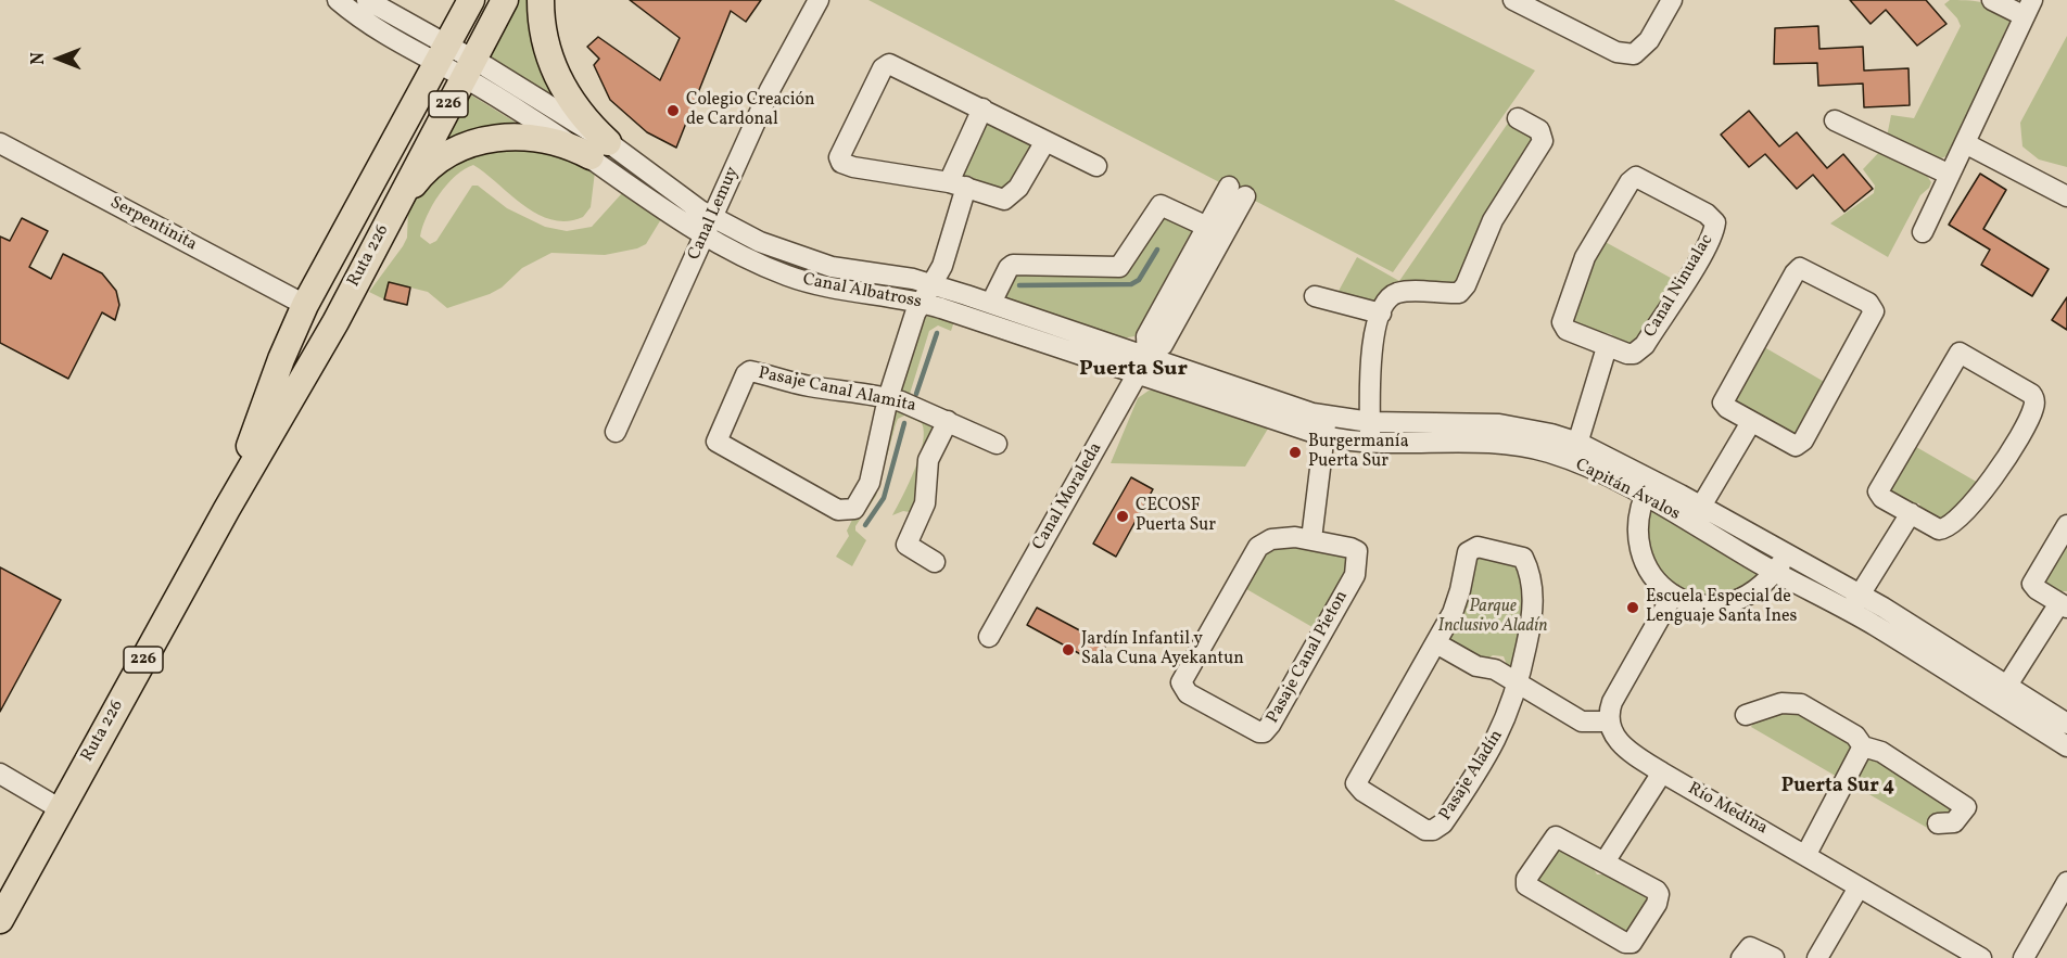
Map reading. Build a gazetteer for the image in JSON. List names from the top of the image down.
{
  "streets": {
    "main road": ["226", "Ruta 226"],
    "street": [
      "Canal Lemuy",
      "Serpentinita",
      "Canal Ninualac",
      "Canal Albatross",
      "Pasaje Canal Alamita",
      "Capitán Ávalos",
      "Canal Moraleda",
      "Pasaje Canal Pieton",
      "Pasaje Aladín",
      "Río Medina"
    ]
  },
  "crossings": [
    ["Canal Lemuy", "Canal Albatross"],
    ["Serpentinita", "Ruta 226"],
    ["Ruta 226", "Canal Albatross"],
    ["Canal Albatross", "Capitán Ávalos"],
    ["Canal Albatross", "Canal Moraleda"],
    ["Capitán Ávalos", "Canal Moraleda"]
  ],
  "districts": ["Puerta Sur", "Puerta Sur 4"],
  "parks": ["Parque Inclusivo Aladín"],
  "places": [
    "Colegio Creación de Cardonal",
    "Burgermanía Puerta Sur",
    "CECOSF Puerta Sur",
    "Escuela Especial de Lenguaje Santa Ines",
    "Jardín Infantil y Sala Cuna Ayekantun"
  ],
  "north": "left"
}
